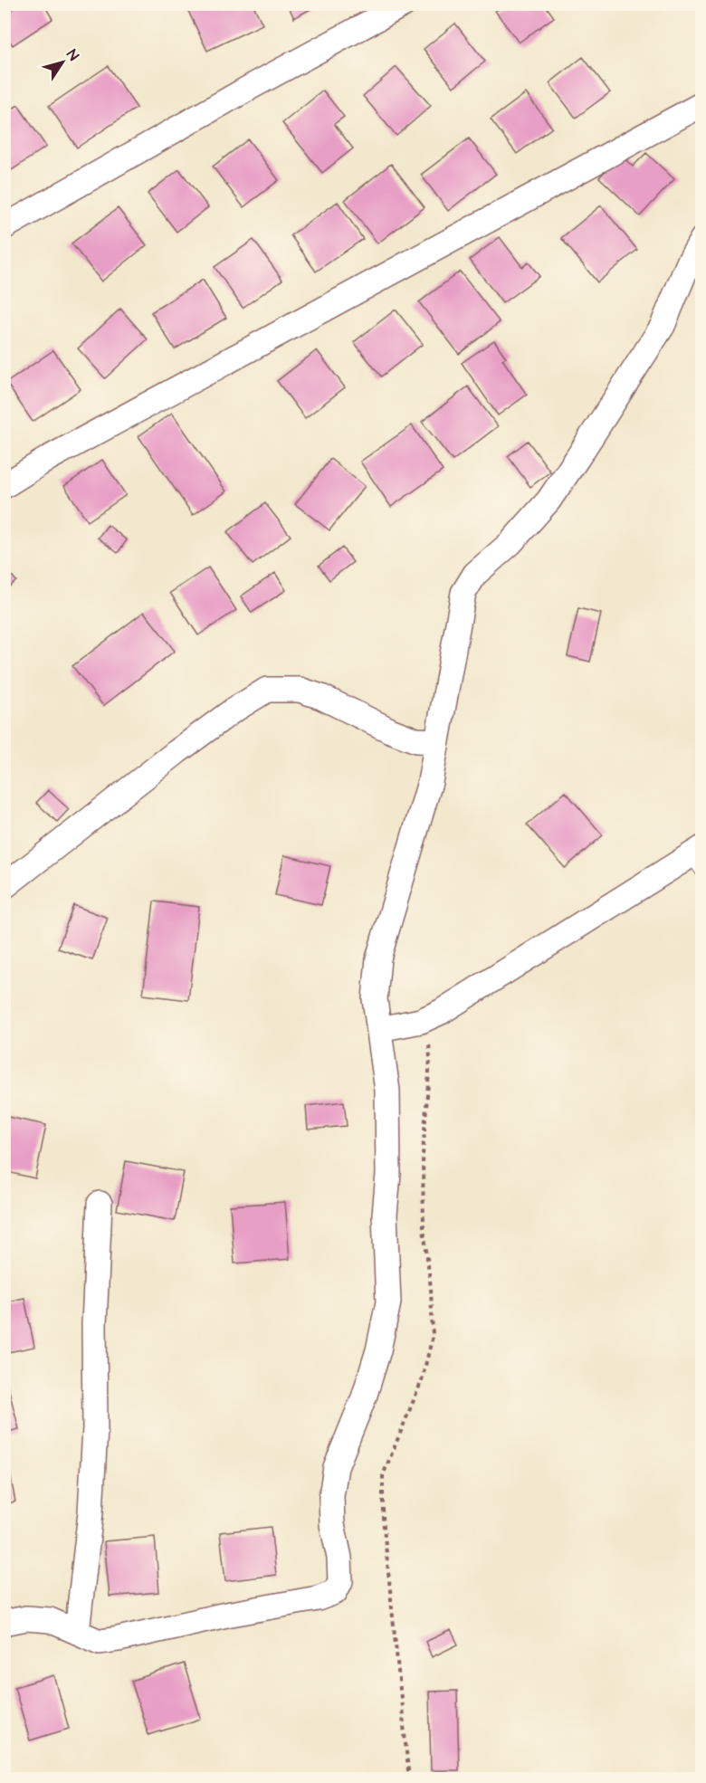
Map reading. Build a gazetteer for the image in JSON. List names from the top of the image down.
{
  "north": "top right"
}
